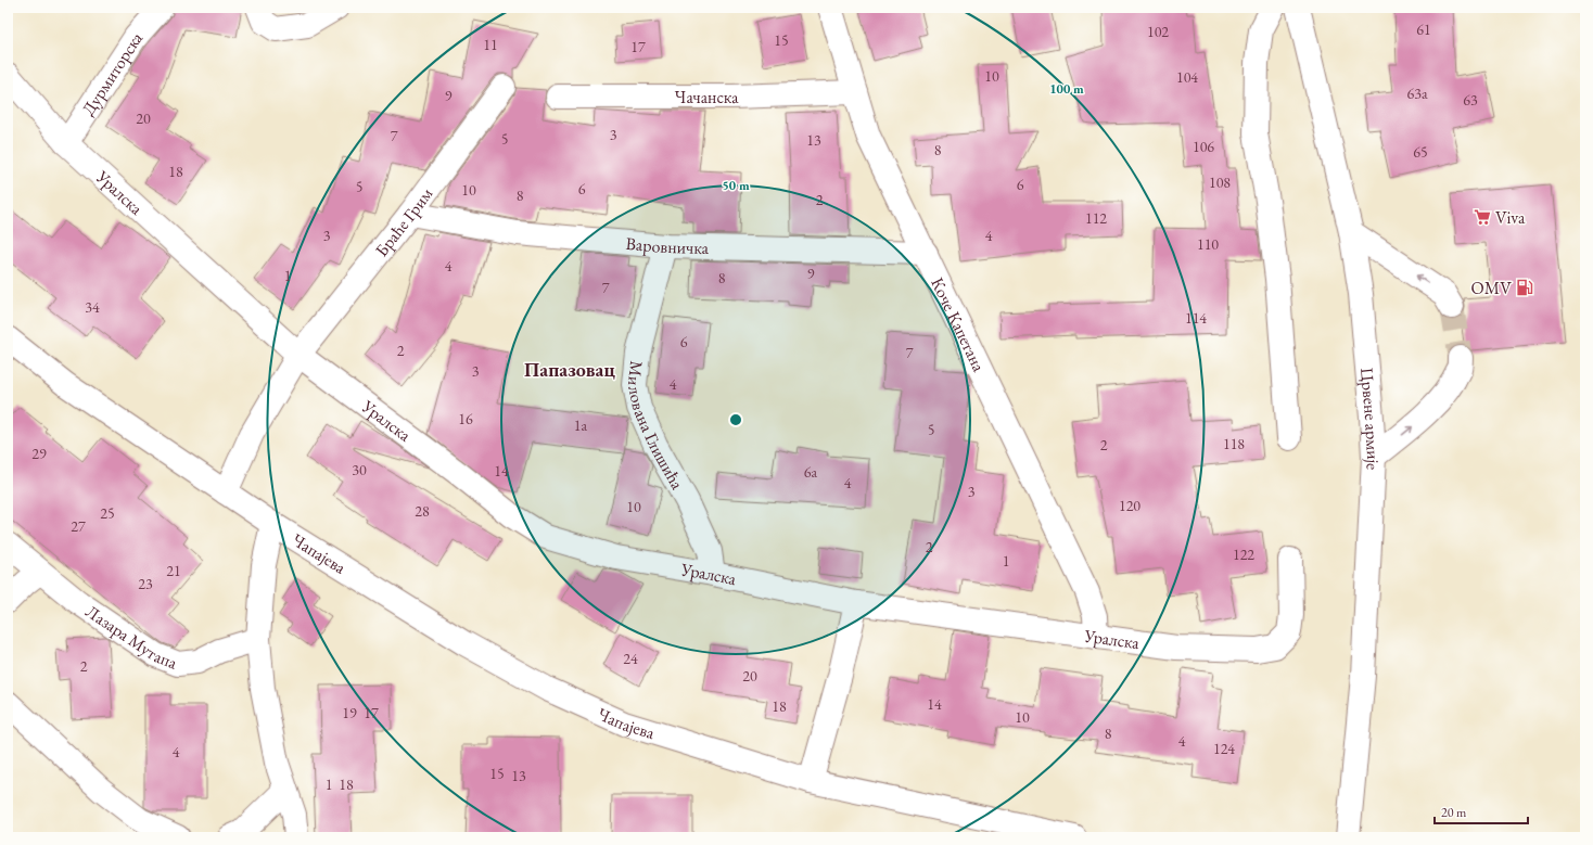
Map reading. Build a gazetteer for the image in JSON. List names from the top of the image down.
{
  "streets": {
    "street": [
      "Дурмиторска",
      "Чачанска",
      "Уралска",
      "Браће Грим",
      "Варовничка",
      "Коче Капетана",
      "Црвене армије",
      "Милована Глишића",
      "Чапајева",
      "Лазара Мутапа"
    ]
  },
  "crossings": [
    ["Дурмиторска", "Уралска"],
    ["Чачанска", "Коче Капетана"],
    ["Уралска", "Браће Грим"],
    ["Уралска", "Коче Капетана"],
    ["Уралска", "Милована Глишића"],
    ["Браће Грим", "Варовничка"],
    ["Варовничка", "Коче Капетана"],
    ["Варовничка", "Милована Глишића"]
  ],
  "districts": ["Папазовац"],
  "places": {
    "supermarket": ["Viva"],
    "fuel station": ["OMV"]
  },
  "house_numbers": [
    "61",
    "102",
    "15",
    "11",
    "17",
    "10",
    "104",
    "63a",
    "9",
    "63",
    "20",
    "3",
    "7",
    "5",
    "13",
    "106",
    "8",
    "65",
    "18",
    "108",
    "6",
    "5",
    "6",
    "10",
    "8",
    "2",
    "112",
    "3",
    "4",
    "110",
    "4",
    "9",
    "1",
    "8",
    "7",
    "34",
    "114",
    "6",
    "2",
    "7",
    "3",
    "4",
    "16",
    "1a",
    "5",
    "118",
    "2",
    "29",
    "30",
    "14",
    "6a",
    "4",
    "3",
    "120",
    "10",
    "28",
    "25",
    "27",
    "2",
    "122",
    "1",
    "21",
    "23",
    "24",
    "2",
    "20",
    "14",
    "18",
    "19",
    "17",
    "10",
    "8",
    "4",
    "124",
    "4",
    "15",
    "13",
    "1",
    "18"
  ],
  "scale_bar": "20 m",
  "rings": ["100 m", "50 m"]
}
